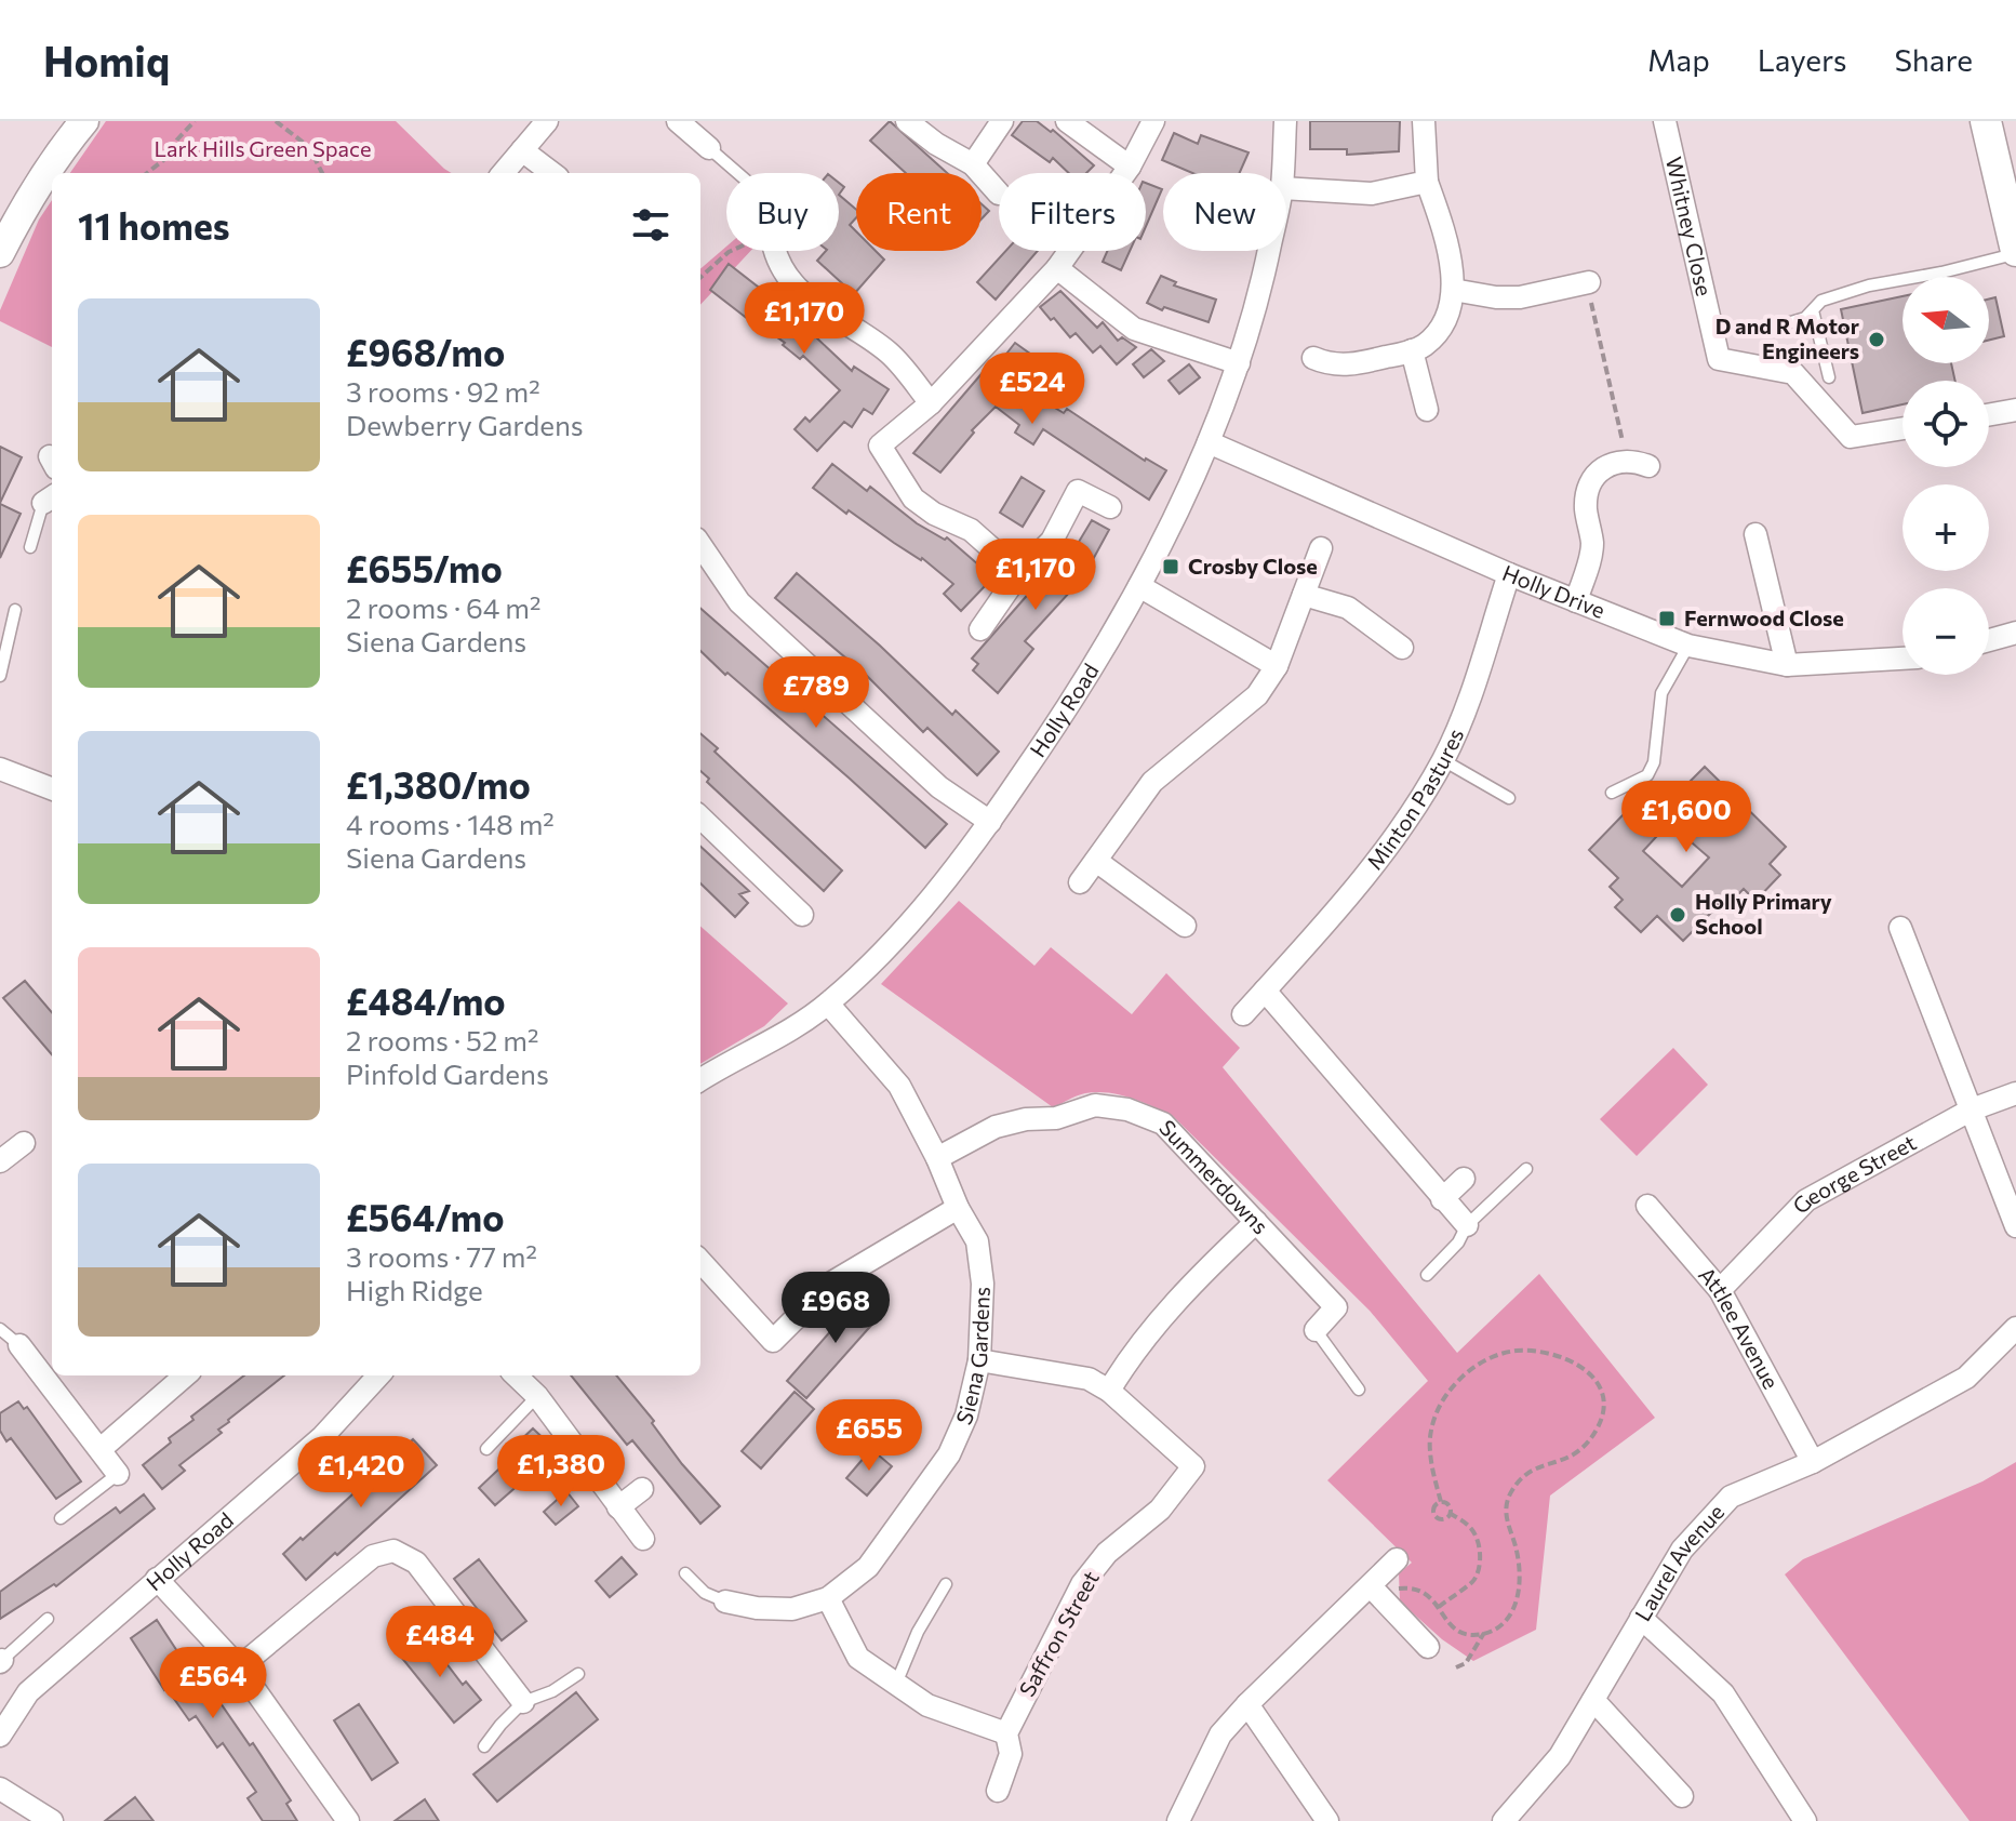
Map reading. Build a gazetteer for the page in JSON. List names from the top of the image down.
{
  "streets": {
    "street": [
      "Whitney Close",
      "Holly Drive",
      "Holly Road",
      "Minton Pastures",
      "George Street",
      "Summerdowns",
      "Attlee Avenue",
      "Siena Gardens",
      "Laurel Avenue",
      "Saffron Street"
    ]
  },
  "crossings": [
    ["Holly Drive", "Holly Road"],
    ["Holly Drive", "Minton Pastures"],
    ["Holly Road", "Siena Gardens"],
    ["George Street", "Attlee Avenue"],
    ["Summerdowns", "Siena Gardens"],
    ["Attlee Avenue", "Laurel Avenue"]
  ],
  "parks": ["Lark Hills Green Space"],
  "places": {
    "other": ["D and R Motor Engineers", "Holly Primary School"],
    "transit": ["Crosby Close", "Fernwood Close"]
  },
  "north": "left",
  "page": {
    "header": "Homiq",
    "nav": ["Map", "Layers", "Share"],
    "chip": [
      "Buy",
      "Rent",
      "Filters",
      "New"
    ],
    "heading": "11 homes",
    "map_buttons": ["+", "−"],
    "list": [
      {
        "name": "£968/mo",
        "note": "3 rooms · 92 m² · Dewberry Gardens"
      },
      {
        "name": "£655/mo",
        "note": "2 rooms · 64 m² · Siena Gardens"
      },
      {
        "name": "£1,380/mo",
        "note": "4 rooms · 148 m² · Siena Gardens"
      },
      {
        "name": "£484/mo",
        "note": "2 rooms · 52 m² · Pinfold Gardens"
      },
      {
        "name": "£564/mo",
        "note": "3 rooms · 77 m² · High Ridge"
      }
    ],
    "price": [
      "£1,170",
      "£524",
      "£1,170",
      "£789",
      "£1,600",
      "£968",
      "£655",
      "£1,380",
      "£1,420",
      "£484",
      "£564"
    ]
  }
}
